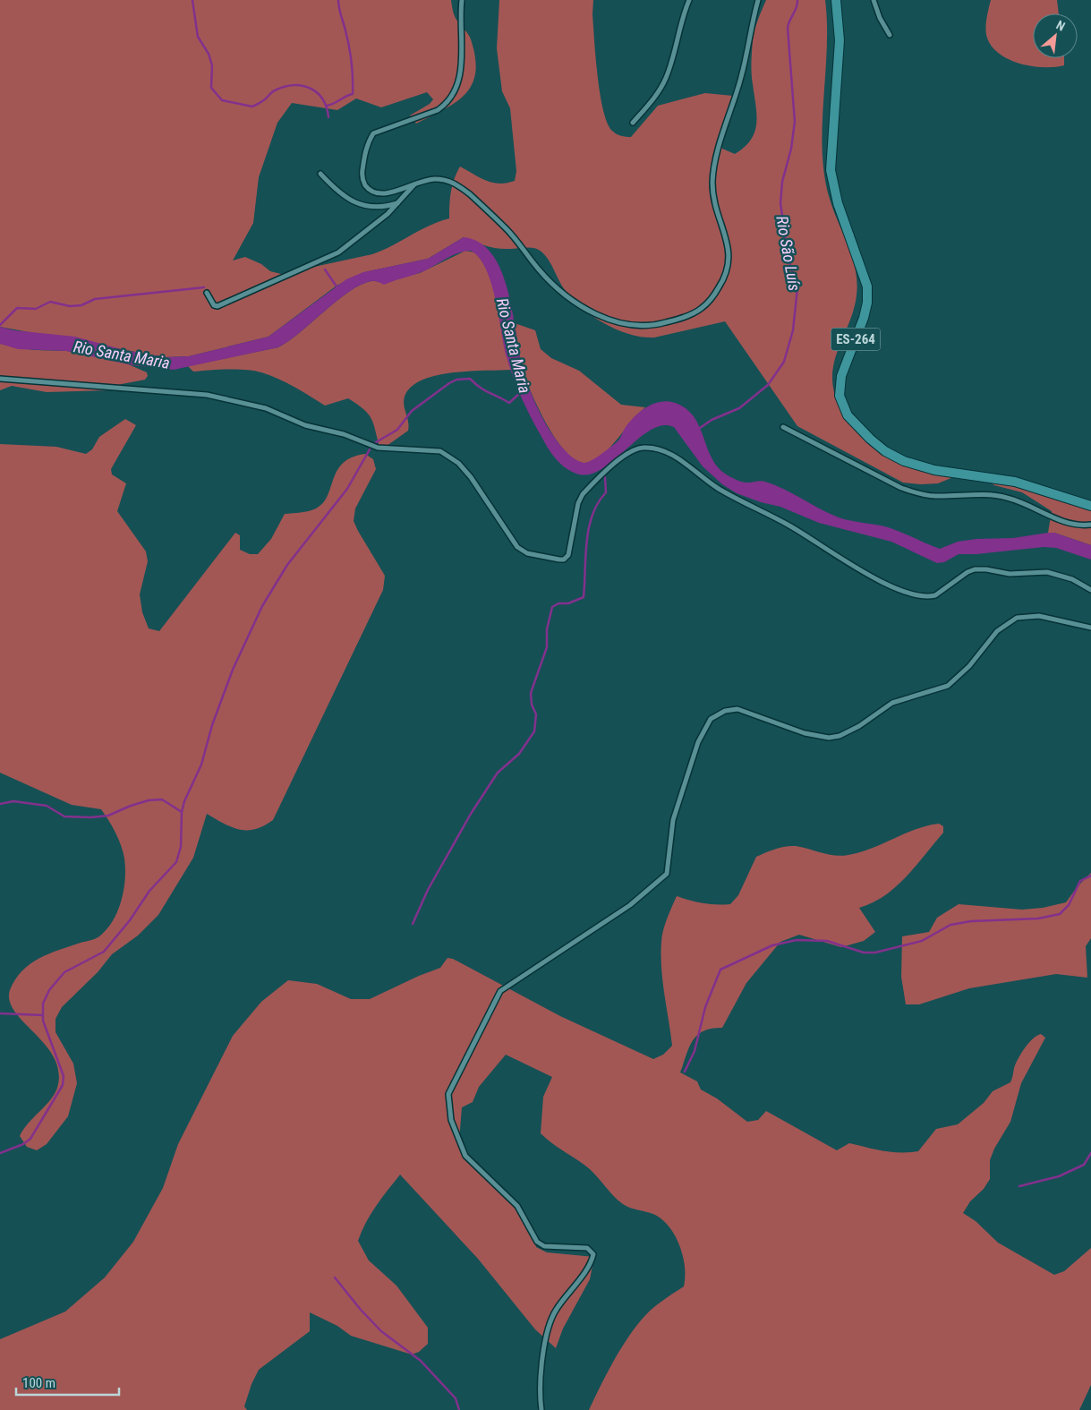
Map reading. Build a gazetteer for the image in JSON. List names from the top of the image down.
{
  "streets": {
    "main road": ["ES-264"]
  },
  "water": ["Rio São Luís", "Rio Santa Maria"],
  "scale_bar": "100 m",
  "north": "top right"
}
